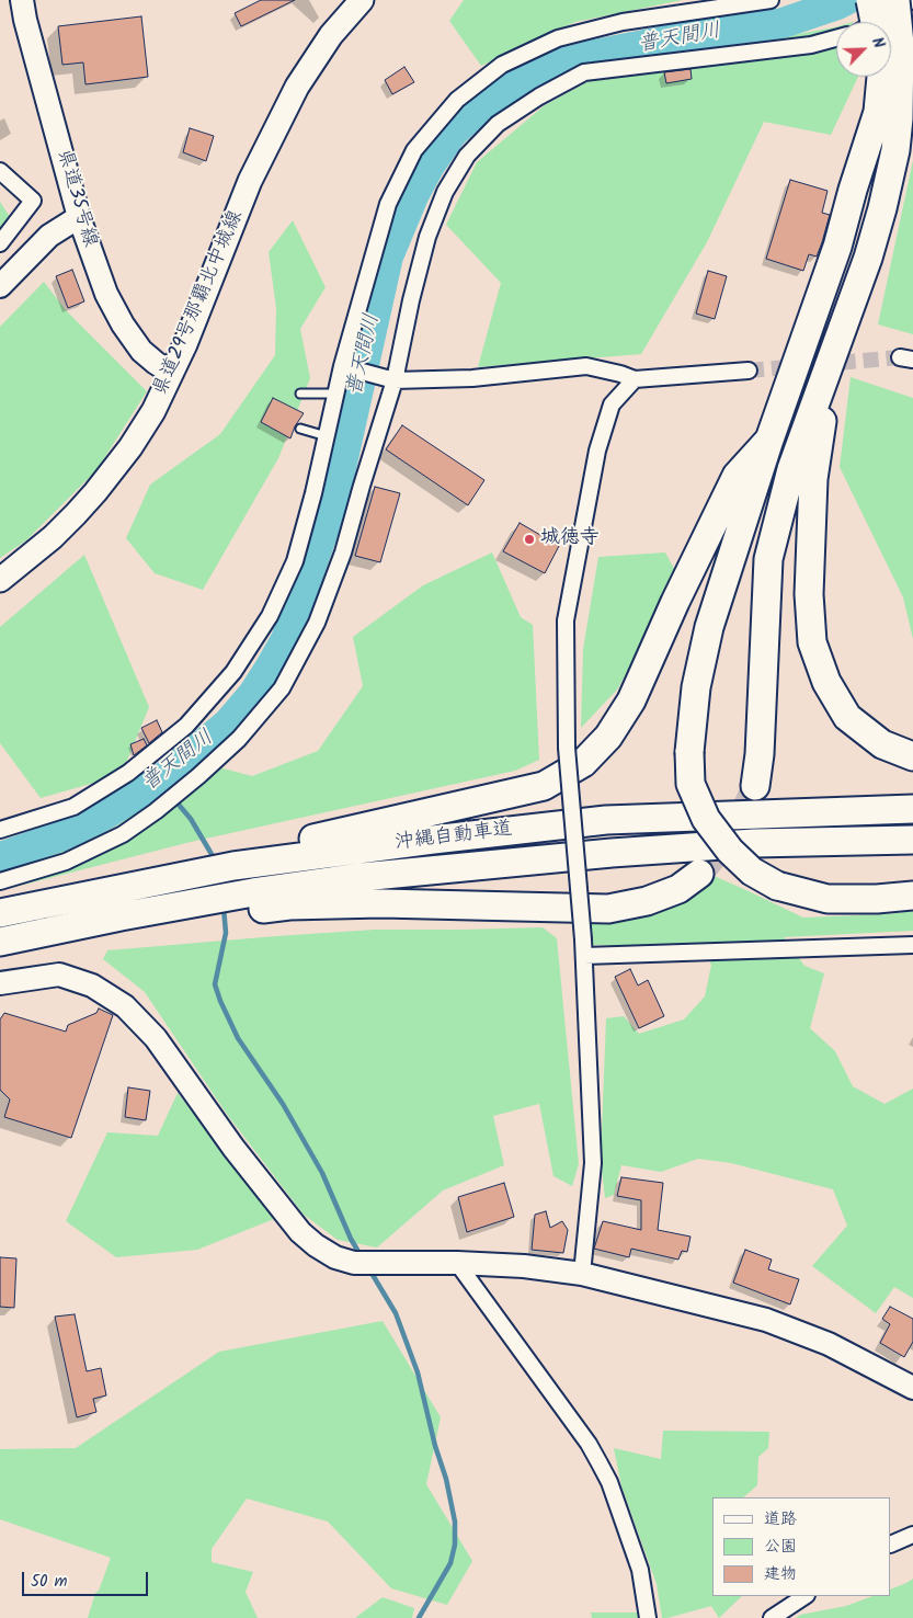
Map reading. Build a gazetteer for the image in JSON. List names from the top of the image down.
{
  "streets": {
    "highway": ["沖縄自動車道"],
    "main road": ["県道29号那覇北中城線"],
    "street": ["県道35号線"]
  },
  "crossings": [
    ["県道35号線", "県道29号那覇北中城線"]
  ],
  "water": ["普天間川"],
  "places": ["城徳寺"],
  "legend": ["道路", "公園", "建物"],
  "scale_bar": "50 m",
  "north": "top right"
}
